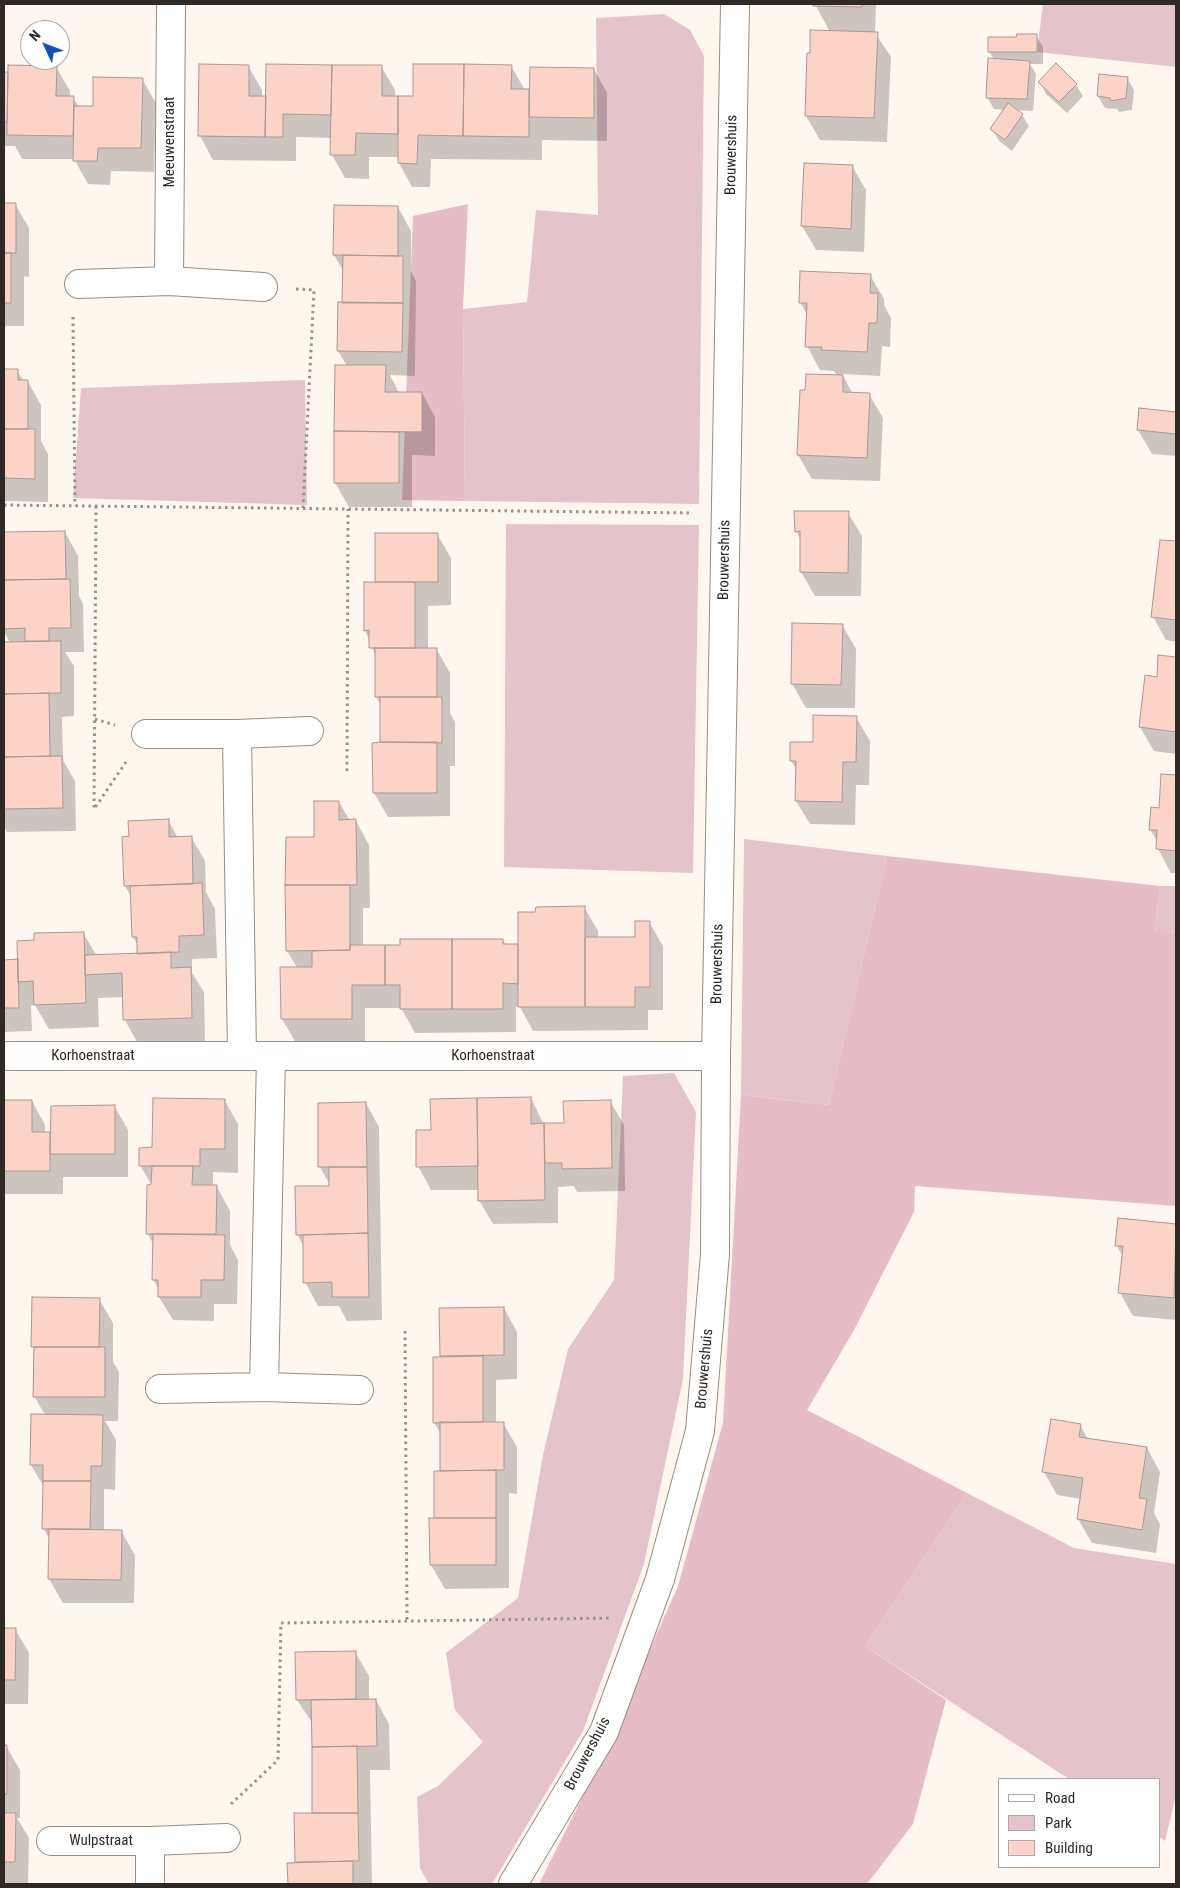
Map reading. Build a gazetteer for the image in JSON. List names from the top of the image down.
{
  "streets": {
    "street": [
      "Meeuwenstraat",
      "Brouwershuis",
      "Korhoenstraat",
      "Wulpstraat"
    ]
  },
  "crossings": [
    ["Brouwershuis", "Korhoenstraat"]
  ],
  "legend": ["Road", "Park", "Building"],
  "north": "top left"
}
